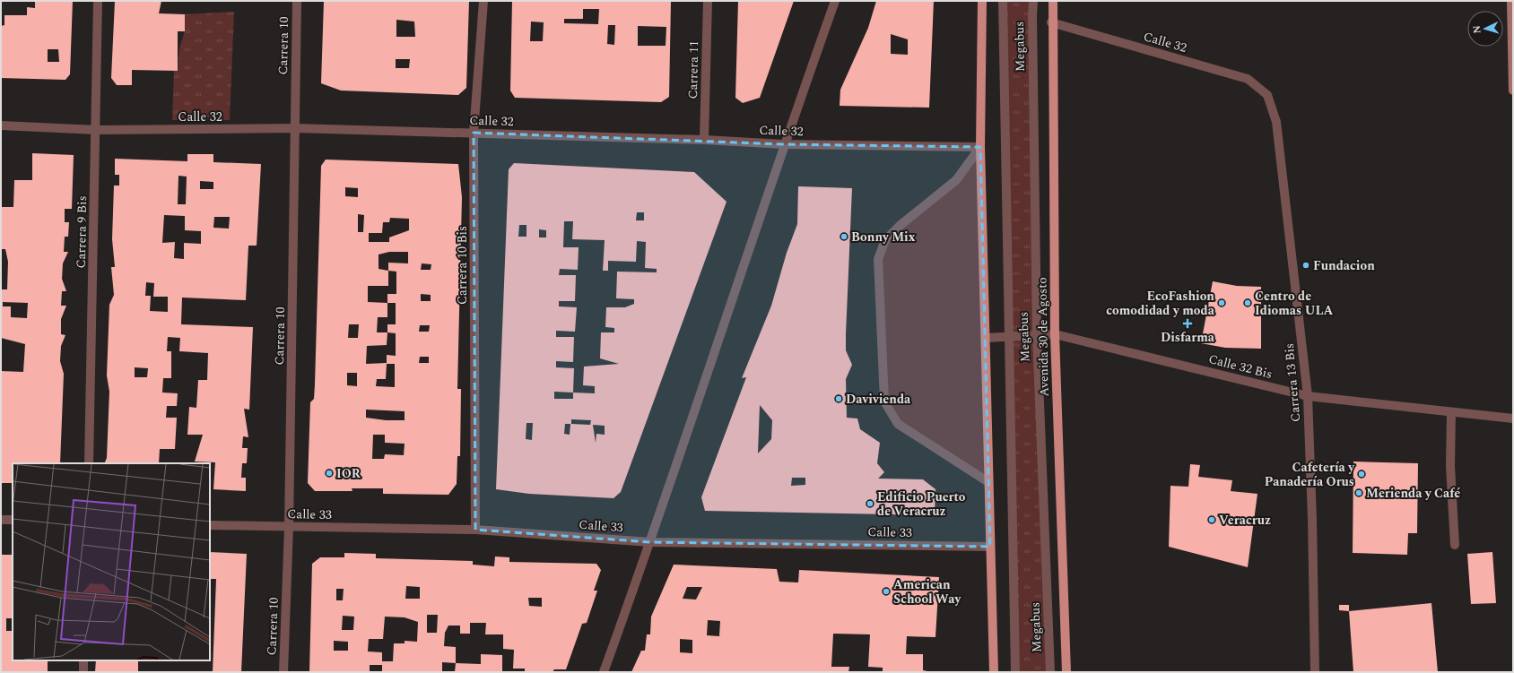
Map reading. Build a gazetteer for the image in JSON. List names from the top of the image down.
{
  "streets": {
    "main road": ["Avenida 30 de Agosto"],
    "street": [
      "Calle 32",
      "Carrera 10",
      "Megabus",
      "Carrera 11",
      "Carrera 9 Bis",
      "Carrera 10 Bis",
      "Calle 32 Bis",
      "Carrera 13 Bis",
      "Calle 33"
    ]
  },
  "crossings": [
    ["Calle 32", "Carrera 10"],
    ["Calle 32", "Carrera 11"],
    ["Calle 32", "Carrera 9 Bis"],
    ["Calle 32", "Carrera 10 Bis"],
    ["Calle 32", "Avenida 30 de Agosto"],
    ["Calle 32", "Carrera 13 Bis"],
    ["Carrera 10", "Calle 33"],
    ["Megabus", "Calle 32 Bis"],
    ["Carrera 10 Bis", "Calle 33"],
    ["Avenida 30 de Agosto", "Calle 32 Bis"],
    ["Calle 32 Bis", "Carrera 13 Bis"]
  ],
  "places": {
    "other": [
      "Bonny Mix",
      "Fundacion",
      "EcoFashion comodidad y moda",
      "Centro de Idiomas ULA",
      "Davivienda",
      "IOR",
      "Cafetería y Panadería Orus",
      "Merienda y Café",
      "Edificio Puerto de Veracruz",
      "Veracruz",
      "American School Way"
    ],
    "health": ["Disfarma"]
  },
  "north": "left"
}
